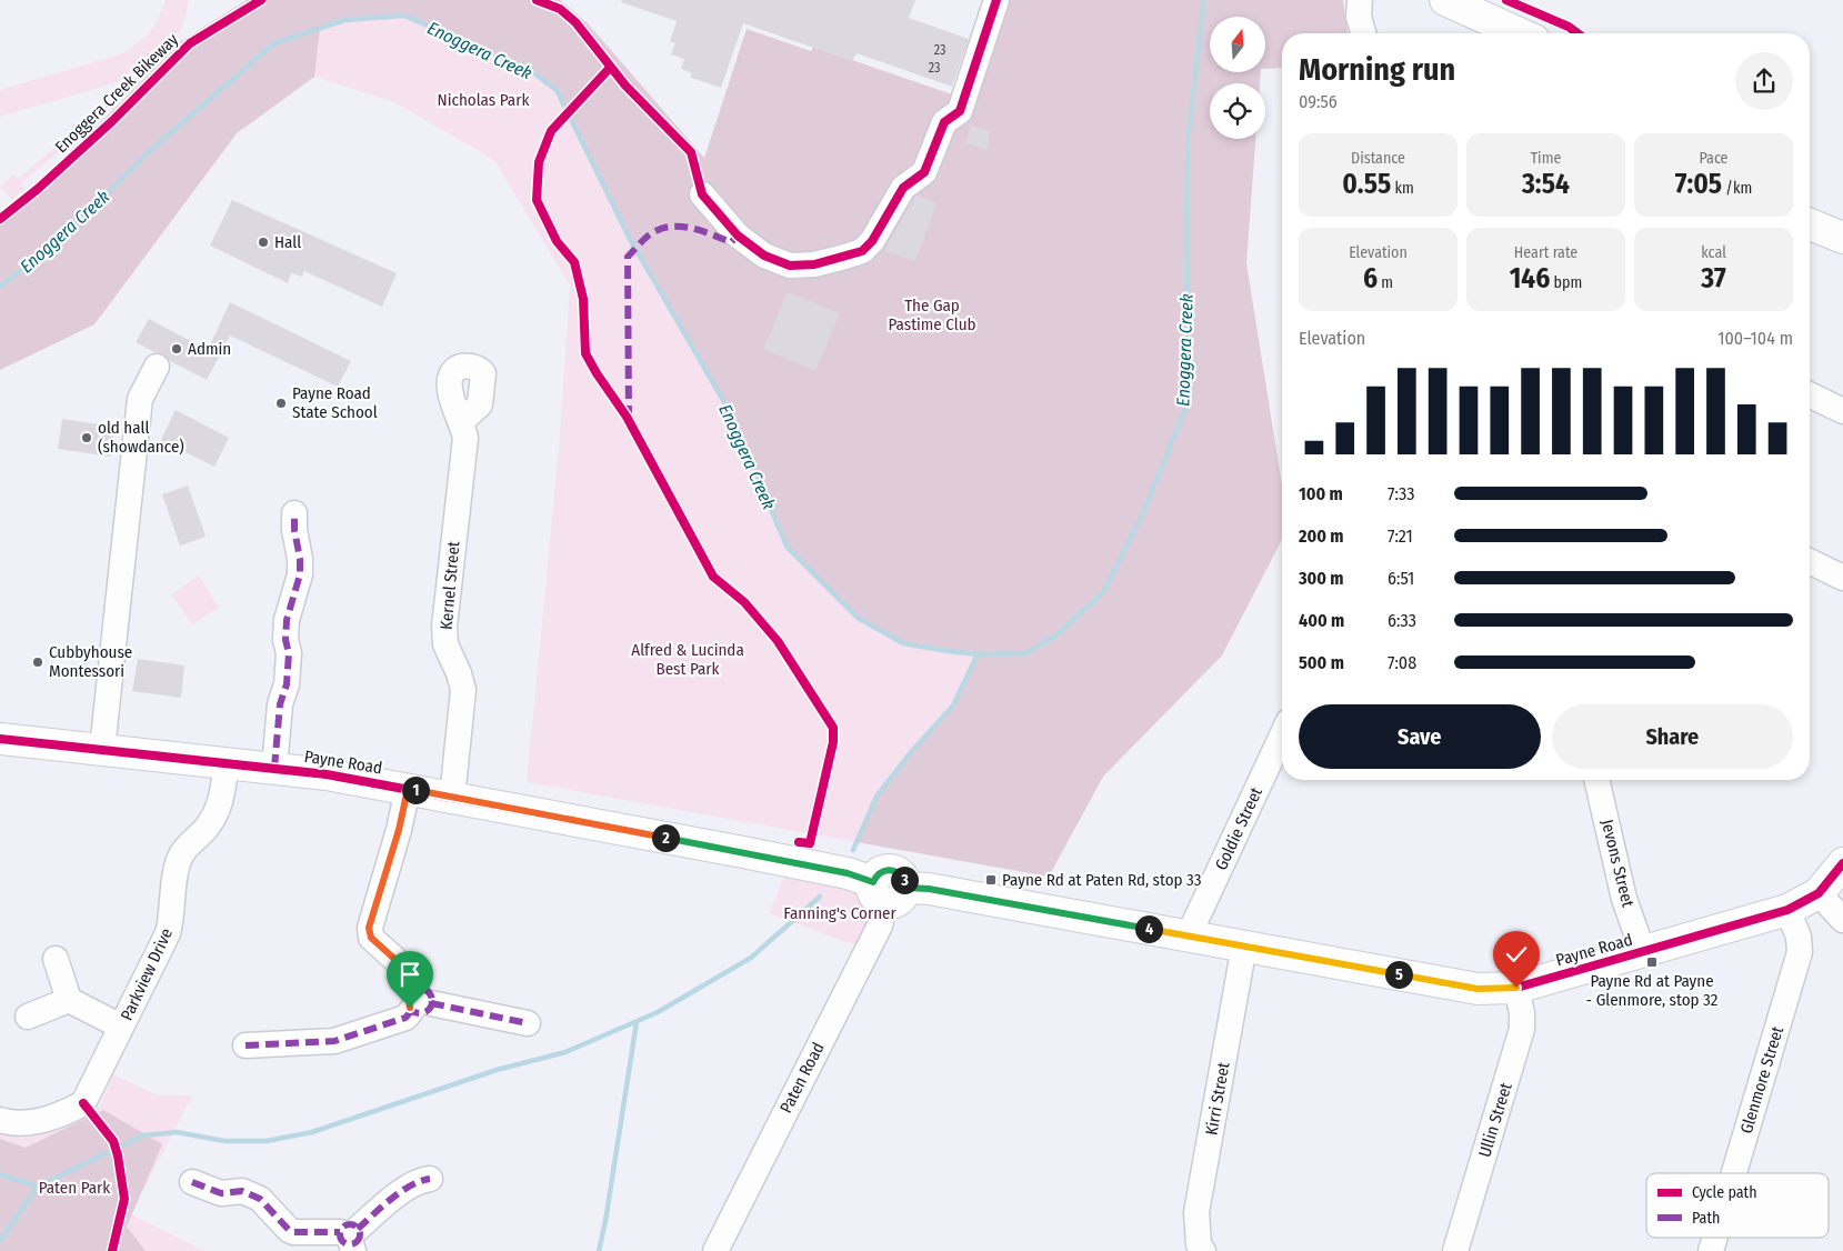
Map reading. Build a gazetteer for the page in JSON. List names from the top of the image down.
{
  "streets": {
    "main road": ["Payne Road"],
    "street": [
      "Kernel Street",
      "Goldie Street",
      "Jevons Street",
      "Parkview Drive",
      "Paten Road",
      "Glenmore Street",
      "Kirri Street",
      "Ullin Street"
    ],
    "cycle path": ["Enoggera Creek Bikeway"]
  },
  "crossings": [
    ["Kernel Street", "Payne Road"],
    ["Payne Road", "Goldie Street"],
    ["Payne Road", "Jevons Street"],
    ["Payne Road", "Parkview Drive"],
    ["Payne Road", "Paten Road"],
    ["Payne Road", "Glenmore Street"],
    ["Payne Road", "Kirri Street"],
    ["Payne Road", "Ullin Street"]
  ],
  "water": ["Enoggera Creek"],
  "parks": [
    "Nicholas Park",
    "The Gap Pastime Club",
    "Alfred & Lucinda Best Park",
    "Fanning's Corner",
    "Paten Park"
  ],
  "places": {
    "other": [
      "Hall",
      "Admin",
      "Payne Road State School",
      "old hall (showdance)",
      "Cubbyhouse Montessori"
    ],
    "transit": ["Payne Rd at Paten Rd, stop 33", "Payne Rd at Payne - Glenmore, stop 32"]
  },
  "house_numbers": ["23", "23"],
  "legend": ["Cycle path", "Path"],
  "north": "top",
  "page": {
    "heading": ["Morning run", "09:56"],
    "stats": [
      ["Distance", "0.55 km"],
      ["Time", "3:54"],
      ["Pace", "7:05 /km"],
      ["Elevation", "6 m"],
      ["Heart rate", "146 bpm"],
      ["kcal", "37"]
    ],
    "chart": ["Elevation", "100–104 m"],
    "list": [
      {
        "name": "100 m",
        "note": "7:33"
      },
      {
        "name": "200 m",
        "note": "7:21"
      },
      {
        "name": "300 m",
        "note": "6:51"
      },
      {
        "name": "400 m",
        "note": "6:33"
      },
      {
        "name": "500 m",
        "note": "7:08"
      }
    ],
    "buttons": ["Save", "Share"],
    "pins": [
      "1",
      "2",
      "3",
      "4",
      "5"
    ]
  }
}
